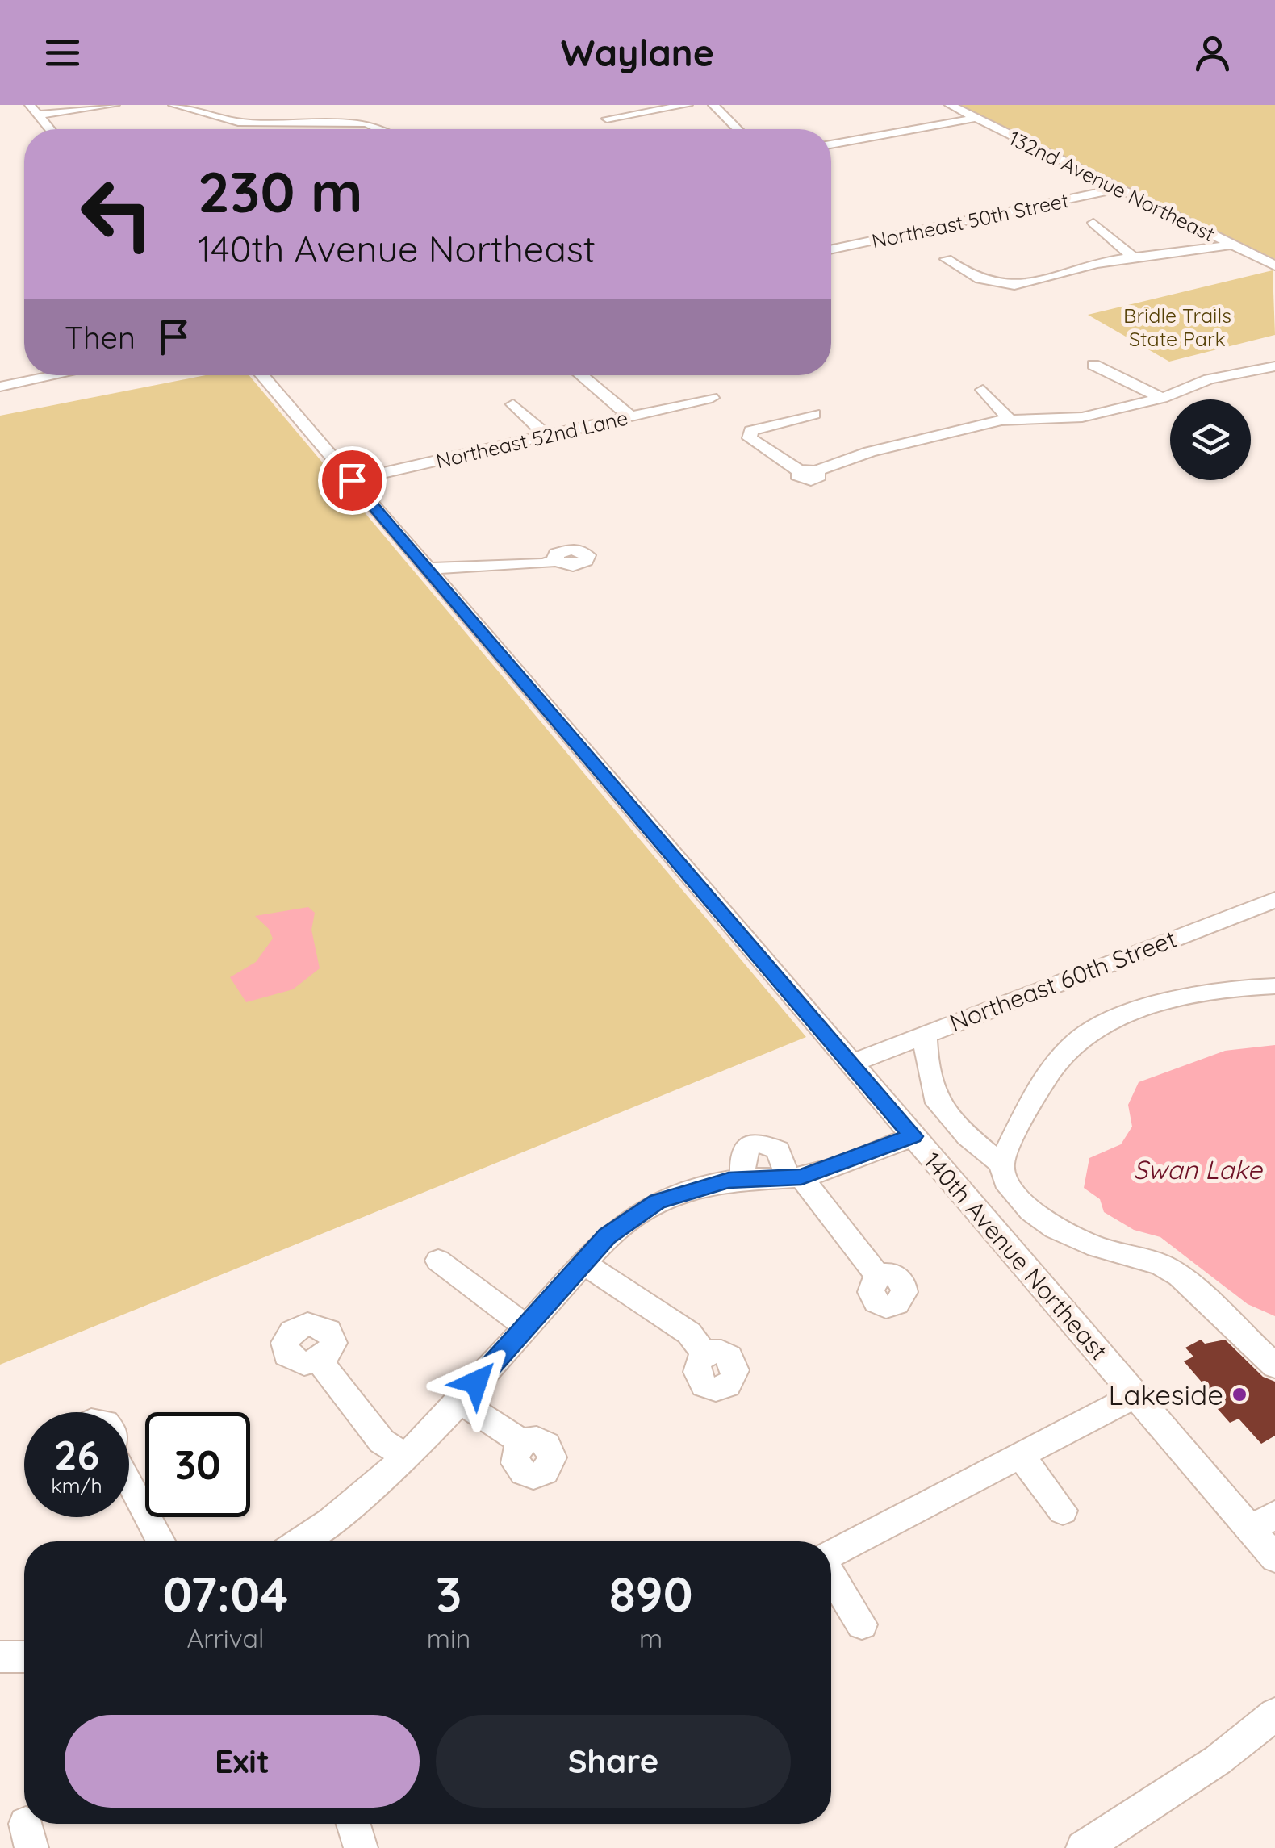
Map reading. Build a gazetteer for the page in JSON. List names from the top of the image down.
{
  "streets": {
    "street": [
      "132nd Avenue Northeast",
      "Northeast 50th Street",
      "Northeast 52nd Lane",
      "Northeast 60th Street",
      "140th Avenue Northeast"
    ]
  },
  "crossings": [
    ["132nd Avenue Northeast", "Northeast 50th Street"],
    ["Northeast 52nd Lane", "140th Avenue Northeast"],
    ["Northeast 60th Street", "140th Avenue Northeast"]
  ],
  "water": ["Swan Lake"],
  "parks": ["Bridle Trails State Park"],
  "places": ["Lakeside"],
  "page": {
    "header": "Waylane",
    "turn": ["230 m", "140th Avenue Northeast"],
    "then": "Then",
    "speed": "26 km/h",
    "limit": "30",
    "eta": [
      "07:04",
      "Arrival",
      "3",
      "min",
      "890",
      "m"
    ],
    "buttons": ["Exit", "Share"]
  }
}
